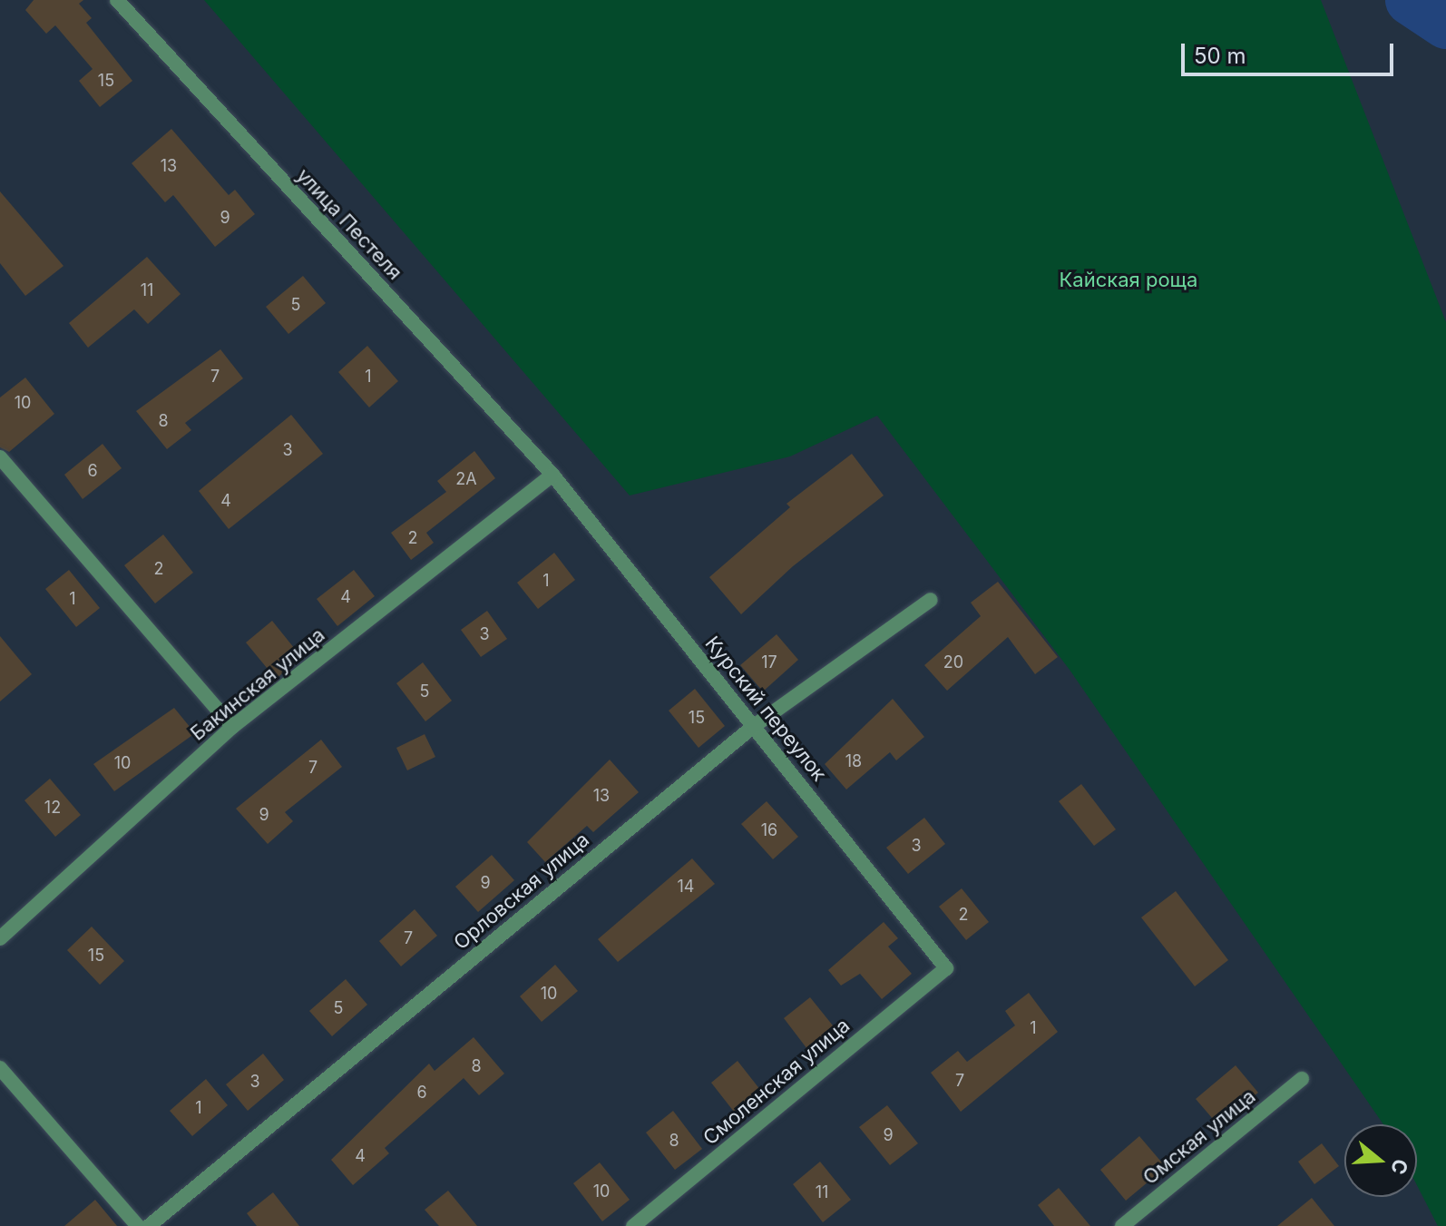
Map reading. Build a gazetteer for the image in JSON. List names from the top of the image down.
{
  "streets": {
    "street": [
      "улица Пестеля",
      "Бакинская улица",
      "Курский переулок",
      "Орловская улица",
      "Смоленская улица",
      "Омская улица"
    ]
  },
  "crossings": [
    ["улица Пестеля", "Бакинская улица"],
    ["улица Пестеля", "Курский переулок"],
    ["Бакинская улица", "Курский переулок"],
    ["Курский переулок", "Орловская улица"],
    ["Курский переулок", "Смоленская улица"]
  ],
  "parks": ["Кайская роща"],
  "house_numbers": [
    "15",
    "13",
    "9",
    "11",
    "5",
    "7",
    "1",
    "10",
    "8",
    "3",
    "6",
    "2А",
    "4",
    "2",
    "2",
    "1",
    "4",
    "1",
    "3",
    "17",
    "20",
    "5",
    "15",
    "18",
    "10",
    "7",
    "13",
    "12",
    "9",
    "16",
    "3",
    "9",
    "14",
    "2",
    "7",
    "15",
    "10",
    "5",
    "1",
    "8",
    "7",
    "3",
    "6",
    "1",
    "9",
    "8",
    "4",
    "10",
    "11"
  ],
  "scale_bar": "50 m",
  "north": "right"
}
